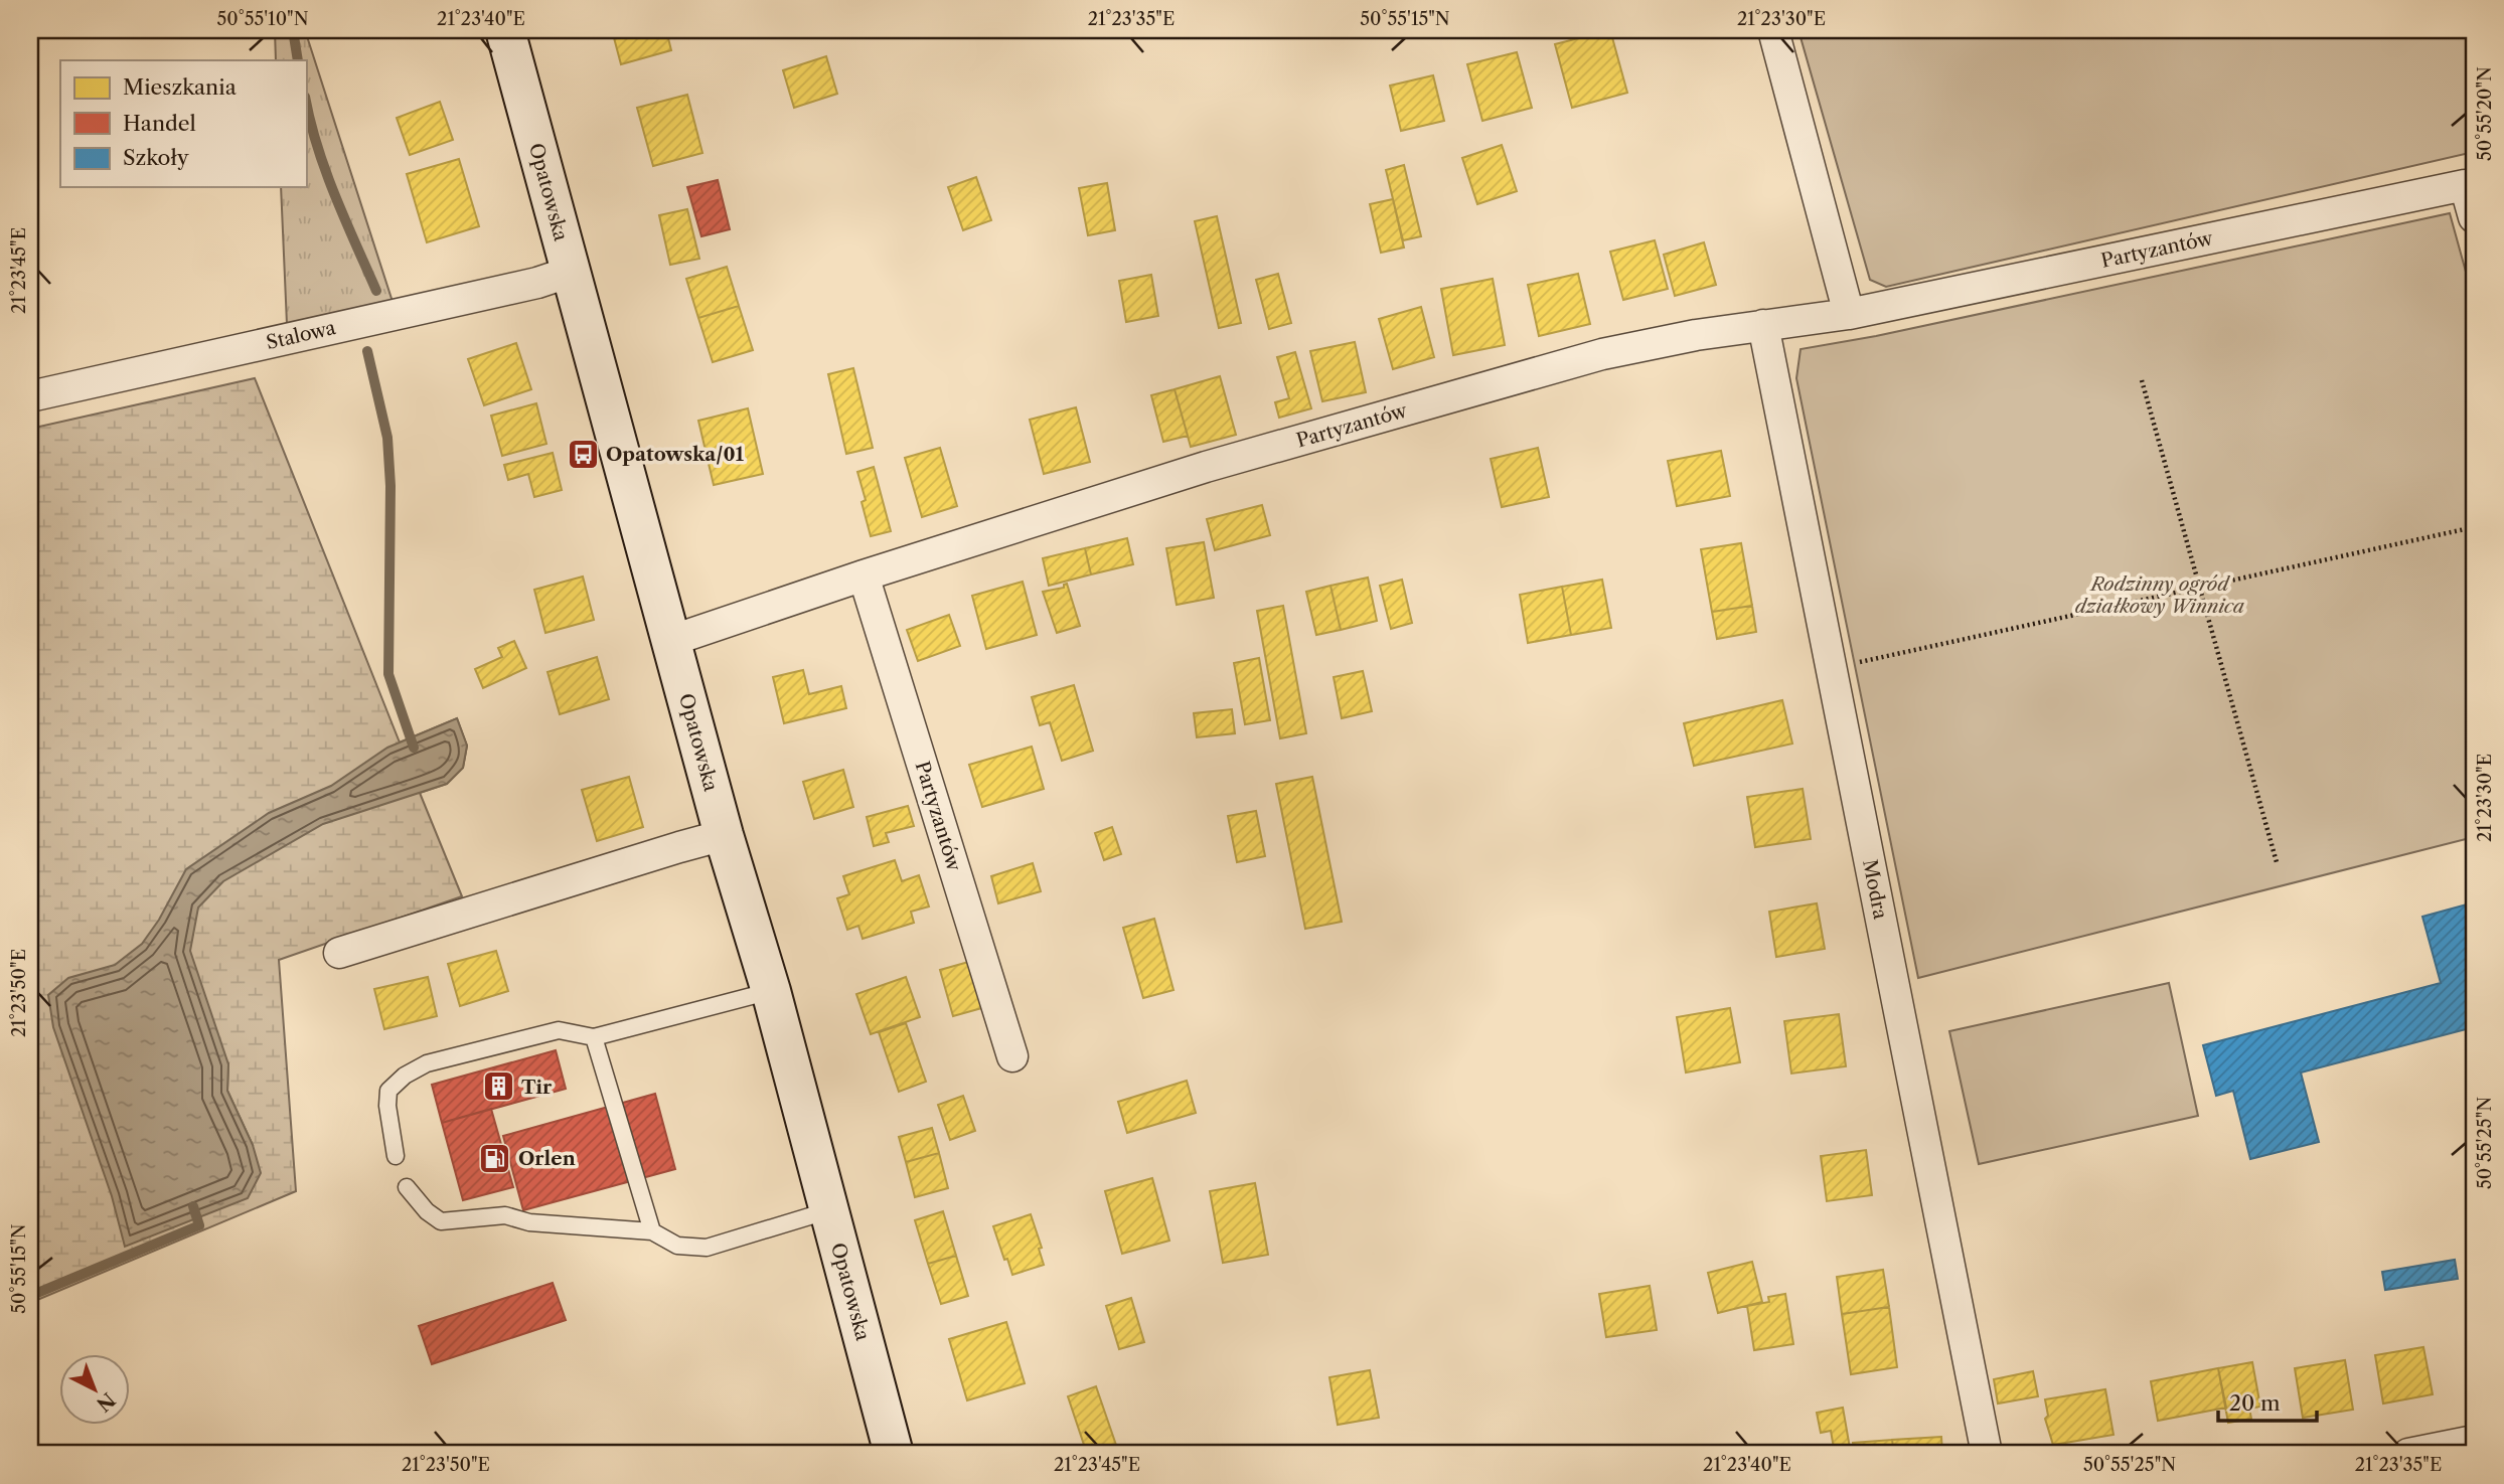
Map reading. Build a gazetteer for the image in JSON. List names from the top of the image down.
{
  "streets": {
    "street": [
      "Opatowska",
      "Partyzantów",
      "Stalowa",
      "Modra"
    ]
  },
  "crossings": [
    ["Opatowska", "Partyzantów"],
    ["Opatowska", "Stalowa"],
    ["Partyzantów", "Modra"]
  ],
  "parks": ["Rodzinny ogród działkowy Winnica"],
  "places": {
    "bus stop": ["Opatowska/01"],
    "building": ["Tir"],
    "fuel station": ["Orlen"]
  },
  "legend": ["Mieszkania", "Handel", "Szkoły"],
  "scale_bar": "20 m",
  "north": "bottom right",
  "coordinates": [
    "50°55'10\"N",
    "21°23'40\"E",
    "21°23'35\"E",
    "50°55'15\"N",
    "21°23'30\"E",
    "50°55'20\"N",
    "21°23'45\"E",
    "21°23'50\"E",
    "50°55'25\"N"
  ]
}
